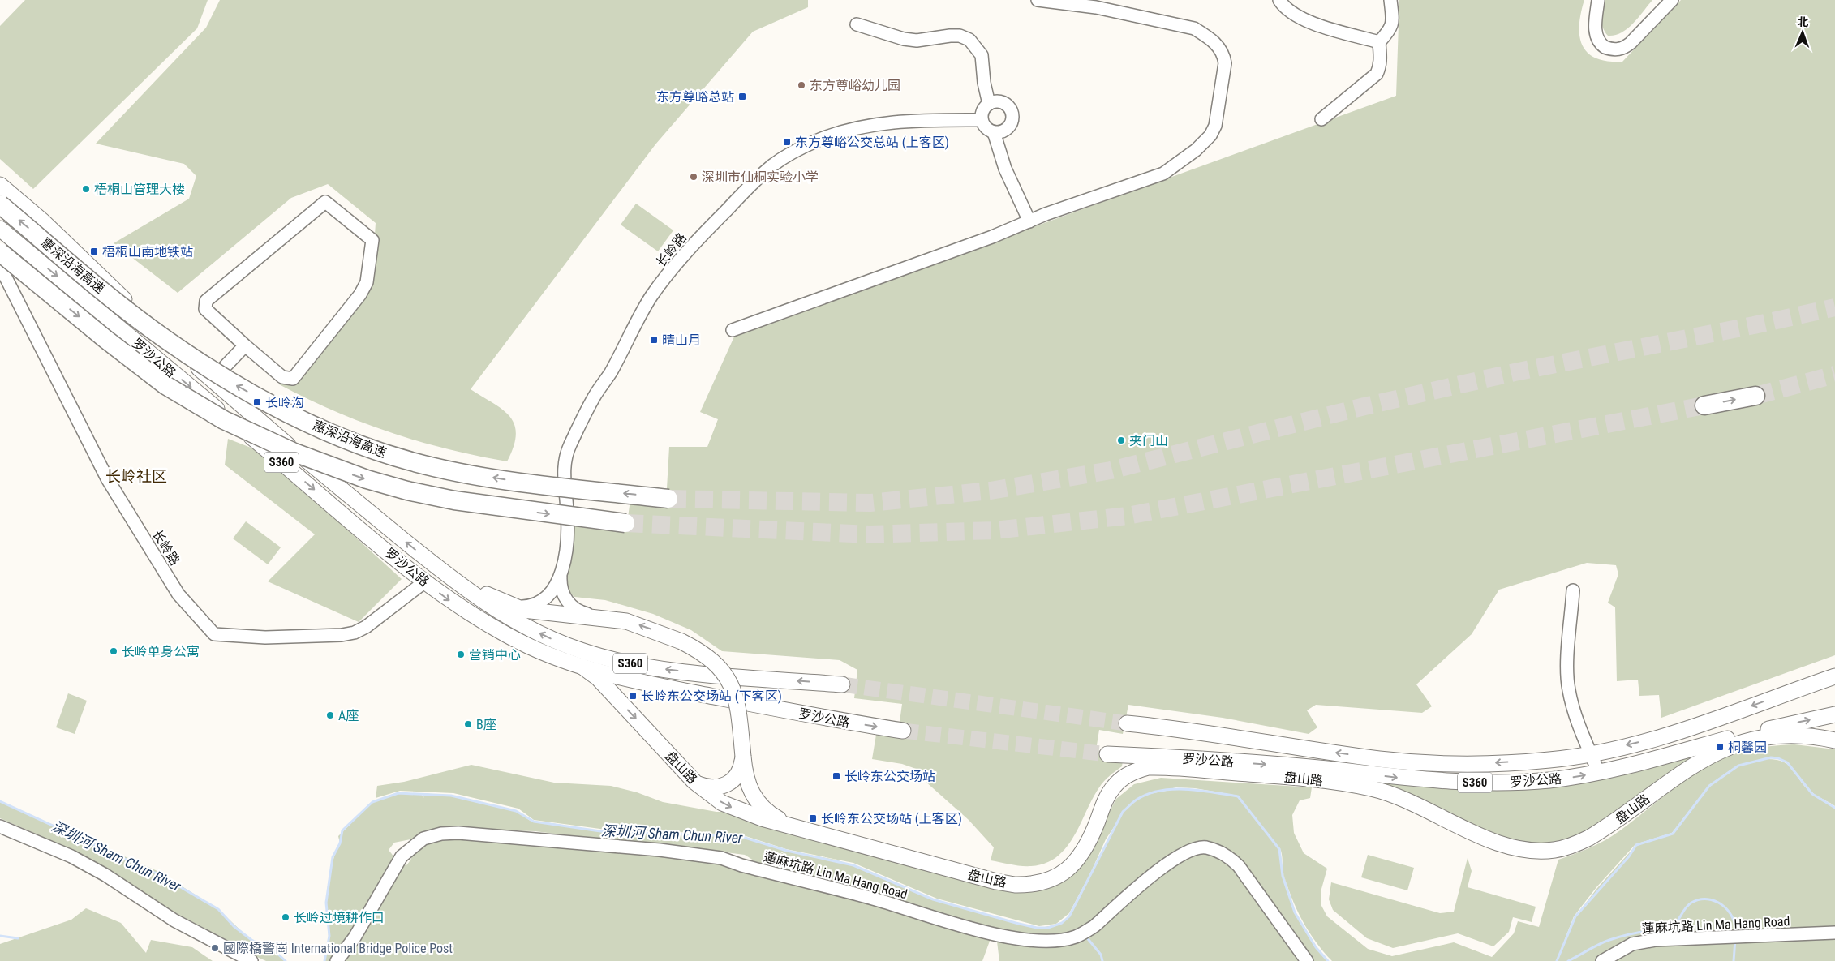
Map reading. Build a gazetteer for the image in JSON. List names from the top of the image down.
{
  "streets": {
    "highway": ["惠深沿海高速"],
    "main road": ["罗沙公路", "S360", "盘山路"],
    "street": ["长岭路", "蓮麻坑路 Lin Ma Hang Road"]
  },
  "crossings": [
    ["长岭路", "罗沙公路"],
    ["长岭路", "盘山路"],
    ["罗沙公路", "盘山路"]
  ],
  "districts": ["长岭社区"],
  "water": ["深圳河 Sham Chun River"],
  "places": {
    "other": [
      "东方尊峪幼儿园",
      "深圳市仙桐实验小学",
      "梧桐山管理大楼",
      "夹门山",
      "长岭单身公寓",
      "营销中心",
      "A座",
      "B座",
      "长岭过境耕作口",
      "國際橋警崗 International Bridge Police Post"
    ],
    "transit": [
      "东方尊峪总站",
      "东方尊峪公交总站 (上客区)",
      "梧桐山南地铁站",
      "晴山月",
      "长岭沟",
      "长岭东公交场站 (下客区)",
      "桐馨园",
      "长岭东公交场站",
      "长岭东公交场站 (上客区)"
    ]
  },
  "north": "top"
}
